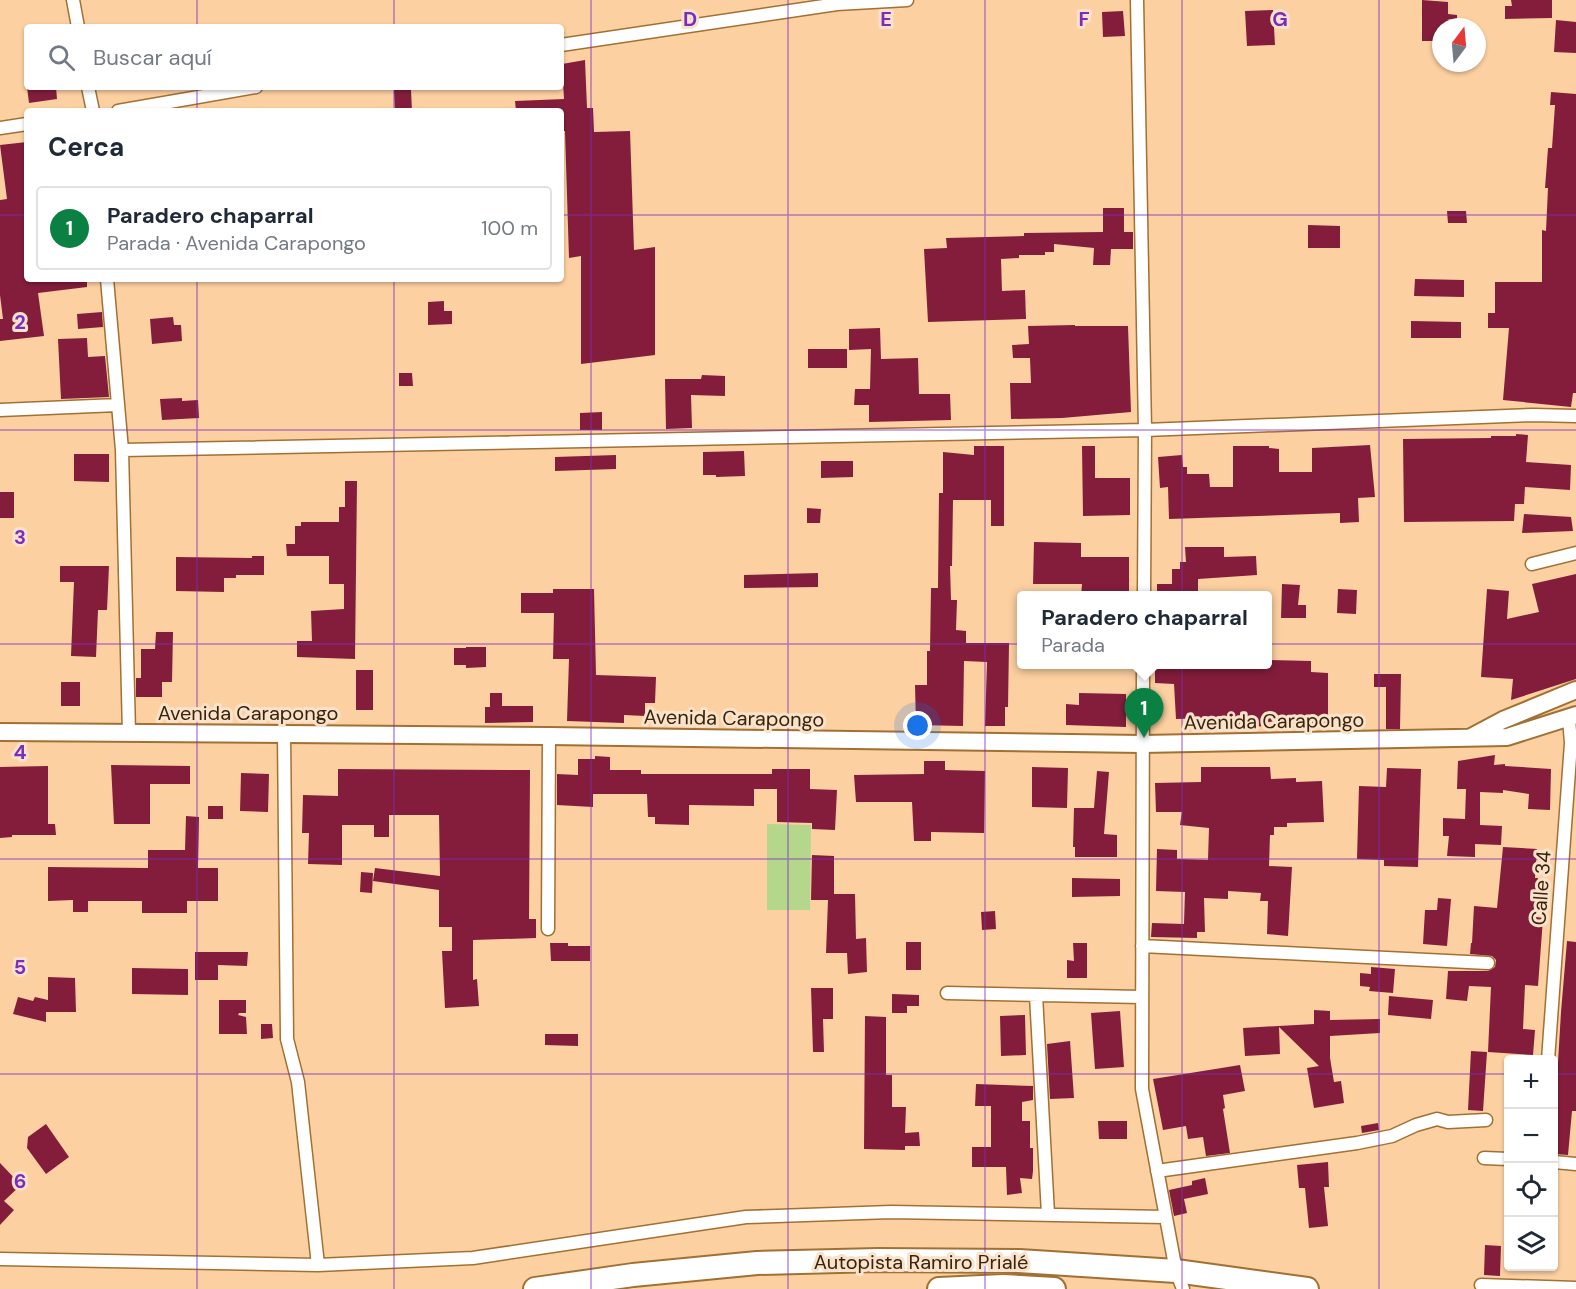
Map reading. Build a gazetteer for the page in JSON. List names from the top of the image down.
{
  "streets": {
    "highway": ["Autopista Ramiro Prialé"],
    "street": ["Avenida Carapongo", "Calle 34"]
  },
  "crossings": [
    ["Avenida Carapongo", "Calle 34"]
  ],
  "north": "top",
  "page": {
    "search": "Buscar aquí",
    "heading": "Cerca",
    "list": [
      {
        "mark": "1",
        "name": "Paradero chaparral",
        "note": "Parada · Avenida Carapongo",
        "value": "100 m"
      }
    ],
    "popup": ["Paradero chaparral", "Parada"],
    "pins": "1",
    "map_buttons": ["+", "−"]
  },
  "grid": {
    "columns": [
      "D",
      "E",
      "F",
      "G"
    ],
    "rows": [
      "2",
      "3",
      "4",
      "5",
      "6"
    ]
  }
}
